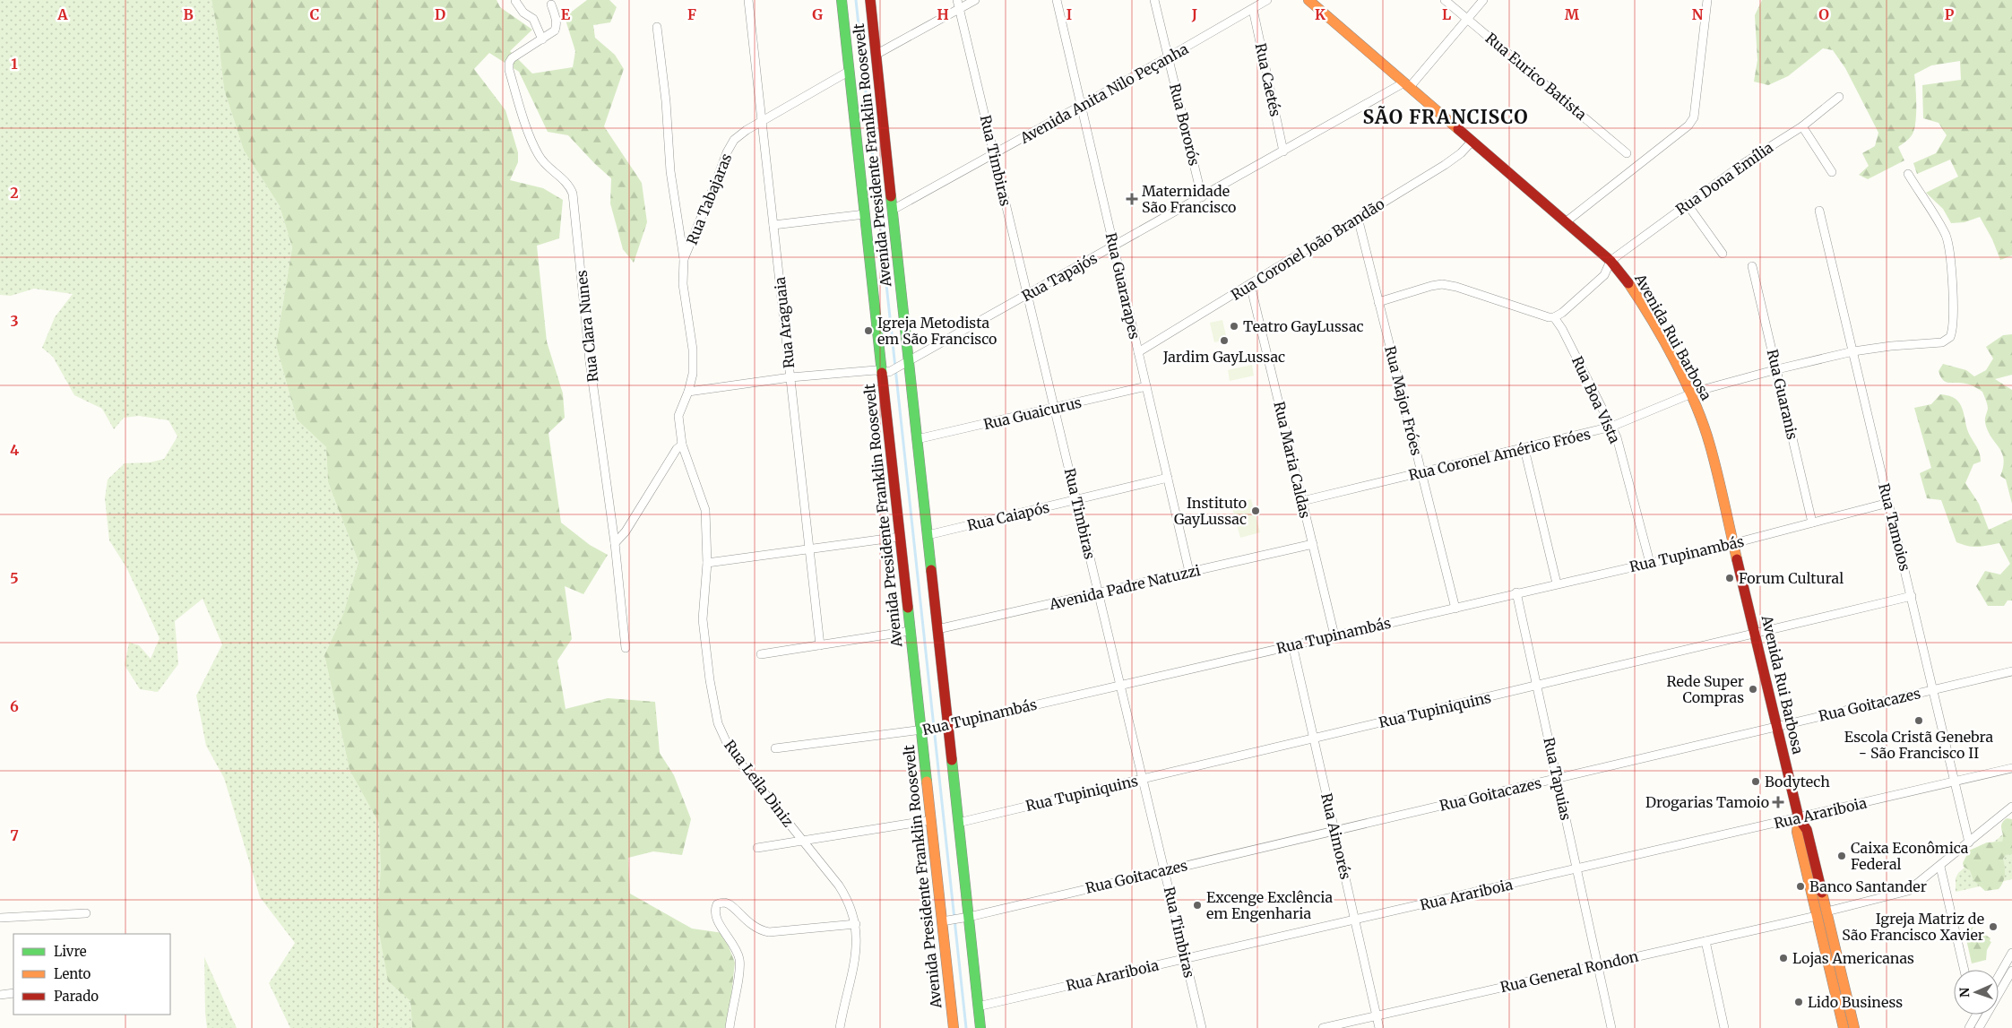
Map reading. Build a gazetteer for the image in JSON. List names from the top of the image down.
{
  "streets": {
    "main road": ["Avenida Presidente Franklin Roosevelt", "Avenida Rui Barbosa"],
    "street": [
      "Rua Eurico Batista",
      "Rua Caetés",
      "Avenida Anita Nilo Peçanha",
      "Rua Bororós",
      "Rua Timbiras",
      "Rua Dona Emília",
      "Rua Tabajaras",
      "Rua Coronel João Brandão",
      "Rua Tapajós",
      "Rua Guararapes",
      "Rua Araguaia",
      "Rua Clara Nunes",
      "Rua Guaranis",
      "Rua Boa Vista",
      "Rua Major Fróes",
      "Rua Guaicurus",
      "Rua Coronel Américo Fróes",
      "Rua Maria Caldas",
      "Rua Caiapós",
      "Rua Tamoios",
      "Rua Tupinambás",
      "Avenida Padre Natuzzi",
      "Rua Goitacazes",
      "Rua Tupiniquins",
      "Rua Tapuias",
      "Rua Leila Diniz",
      "Rua Arariboia",
      "Rua Aimorés",
      "Rua General Rondon"
    ]
  },
  "crossings": [
    ["Rua Caetés", "Avenida Anita Nilo Peçanha"],
    ["Rua Caetés", "Rua Tapajós"],
    ["Avenida Anita Nilo Peçanha", "Rua Bororós"],
    ["Avenida Anita Nilo Peçanha", "Avenida Presidente Franklin Roosevelt"],
    ["Avenida Anita Nilo Peçanha", "Rua Timbiras"],
    ["Avenida Anita Nilo Peçanha", "Rua Guararapes"],
    ["Rua Bororós", "Rua Tapajós"],
    ["Avenida Presidente Franklin Roosevelt", "Rua Tabajaras"],
    ["Avenida Presidente Franklin Roosevelt", "Rua Tapajós"],
    ["Avenida Presidente Franklin Roosevelt", "Rua Guaicurus"],
    ["Avenida Presidente Franklin Roosevelt", "Rua Caiapós"],
    ["Avenida Presidente Franklin Roosevelt", "Rua Tupinambás"],
    ["Avenida Presidente Franklin Roosevelt", "Avenida Padre Natuzzi"],
    ["Avenida Presidente Franklin Roosevelt", "Rua Goitacazes"],
    ["Avenida Presidente Franklin Roosevelt", "Rua Tupiniquins"],
    ["Avenida Presidente Franklin Roosevelt", "Rua Arariboia"],
    ["Rua Timbiras", "Rua Tapajós"],
    ["Rua Timbiras", "Rua Guaicurus"],
    ["Rua Timbiras", "Rua Caiapós"],
    ["Rua Timbiras", "Rua Tupinambás"],
    ["Rua Timbiras", "Avenida Padre Natuzzi"],
    ["Rua Timbiras", "Rua Goitacazes"],
    ["Rua Timbiras", "Rua Tupiniquins"],
    ["Rua Timbiras", "Rua Arariboia"],
    ["Rua Dona Emília", "Avenida Rui Barbosa"],
    ["Rua Tabajaras", "Rua Tapajós"],
    ["Rua Tabajaras", "Rua Araguaia"],
    ["Rua Tabajaras", "Rua Leila Diniz"],
    ["Rua Coronel João Brandão", "Rua Guararapes"],
    ["Rua Coronel João Brandão", "Avenida Rui Barbosa"],
    ["Rua Coronel João Brandão", "Rua Major Fróes"],
    ["Rua Coronel João Brandão", "Rua Maria Caldas"],
    ["Rua Tapajós", "Rua Guararapes"],
    ["Rua Tapajós", "Rua Araguaia"],
    ["Rua Tapajós", "Avenida Rui Barbosa"],
    ["Rua Tapajós", "Rua Leila Diniz"],
    ["Rua Guararapes", "Rua Guaicurus"],
    ["Rua Guararapes", "Rua Caiapós"],
    ["Rua Guararapes", "Avenida Padre Natuzzi"],
    ["Avenida Rui Barbosa", "Rua Coronel Américo Fróes"],
    ["Avenida Rui Barbosa", "Rua Tupinambás"],
    ["Avenida Rui Barbosa", "Rua Goitacazes"],
    ["Avenida Rui Barbosa", "Rua Tupiniquins"],
    ["Avenida Rui Barbosa", "Rua Arariboia"],
    ["Avenida Rui Barbosa", "Rua General Rondon"],
    ["Rua Guaranis", "Rua Coronel Américo Fróes"],
    ["Rua Guaranis", "Rua Tupinambás"],
    ["Rua Boa Vista", "Rua Coronel Américo Fróes"],
    ["Rua Boa Vista", "Rua Tupinambás"],
    ["Rua Major Fróes", "Rua Coronel Américo Fróes"],
    ["Rua Major Fróes", "Rua Tupinambás"],
    ["Rua Coronel Américo Fróes", "Rua Maria Caldas"],
    ["Rua Coronel Américo Fróes", "Rua Tamoios"],
    ["Rua Maria Caldas", "Rua Tupinambás"],
    ["Rua Maria Caldas", "Avenida Padre Natuzzi"],
    ["Rua Tamoios", "Rua Tupinambás"],
    ["Rua Tamoios", "Rua Goitacazes"],
    ["Rua Tamoios", "Rua Tupiniquins"],
    ["Rua Tamoios", "Rua Arariboia"],
    ["Rua Tupinambás", "Rua Tapuias"],
    ["Rua Tupinambás", "Rua Aimorés"],
    ["Rua Goitacazes", "Rua Tapuias"],
    ["Rua Goitacazes", "Rua Aimorés"],
    ["Rua Tupiniquins", "Rua Tapuias"],
    ["Rua Tupiniquins", "Rua Aimorés"],
    ["Rua Tapuias", "Rua Arariboia"],
    ["Rua Tapuias", "Rua General Rondon"],
    ["Rua Arariboia", "Rua Aimorés"],
    ["Rua Aimorés", "Rua General Rondon"]
  ],
  "districts": ["SÃO FRANCISCO"],
  "places": {
    "health": ["Maternidade São Francisco", "Drogarias Tamoio"],
    "other": [
      "Teatro GayLussac",
      "Igreja Metodista em São Francisco",
      "Jardim GayLussac",
      "Instituto GayLussac",
      "Forum Cultural",
      "Rede Super Compras",
      "Escola Cristã Genebra - São Francisco II",
      "Bodytech",
      "Caixa Econômica Federal",
      "Banco Santander",
      "Excenge Exclência em Engenharia",
      "Igreja Matriz de São Francisco Xavier",
      "Lojas Americanas",
      "Lido Business"
    ]
  },
  "legend": ["Livre", "Lento", "Parado"],
  "north": "left",
  "grid": {
    "columns": [
      "A",
      "B",
      "C",
      "D",
      "E",
      "F",
      "G",
      "H",
      "I",
      "J",
      "K",
      "L",
      "M",
      "N",
      "O",
      "P"
    ],
    "rows": [
      "1",
      "2",
      "3",
      "4",
      "5",
      "6",
      "7"
    ]
  }
}
